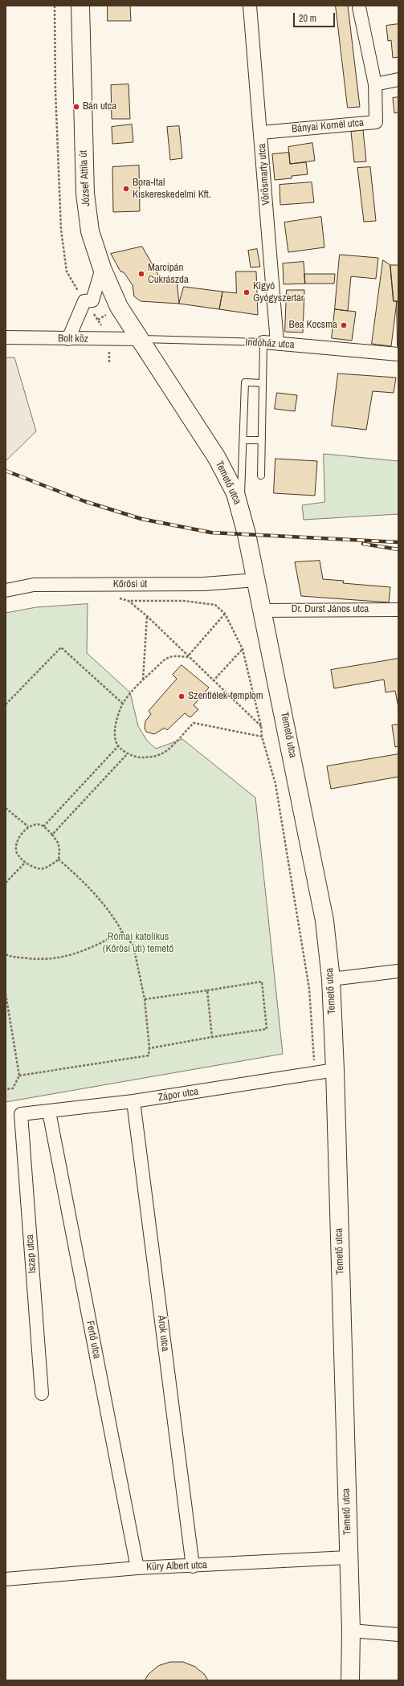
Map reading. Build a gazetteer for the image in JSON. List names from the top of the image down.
{
  "streets": {
    "main road": ["József Attila út", "Temető utca"],
    "street": [
      "Bányai Kornél utca",
      "Vörösmarty utca",
      "Bolt köz",
      "Indóház utca",
      "Kőrösi út",
      "Dr. Durst János utca",
      "Zápor utca",
      "Iszap utca",
      "Árok utca",
      "Fertő utca",
      "Küry Albert utca"
    ]
  },
  "crossings": [
    ["Bányai Kornél utca", "Vörösmarty utca"],
    ["Vörösmarty utca", "Indóház utca"],
    ["József Attila út", "Bolt köz"],
    ["József Attila út", "Indóház utca"],
    ["József Attila út", "Temető utca"],
    ["Bolt köz", "Indóház utca"],
    ["Bolt köz", "Temető utca"],
    ["Indóház utca", "Temető utca"],
    ["Temető utca", "Kőrösi út"],
    ["Temető utca", "Dr. Durst János utca"],
    ["Temető utca", "Zápor utca"],
    ["Temető utca", "Küry Albert utca"],
    ["Zápor utca", "Iszap utca"],
    ["Zápor utca", "Árok utca"],
    ["Zápor utca", "Fertő utca"],
    ["Árok utca", "Küry Albert utca"],
    ["Fertő utca", "Küry Albert utca"]
  ],
  "parks": ["Római katolikus (Kőrösi úti) temető"],
  "places": [
    "Bán utca",
    "Bora-Ital Kiskereskedelmi Kft.",
    "Marcipán Cukrászda",
    "Kígyó Gyógyszertár",
    "Bea Kocsma",
    "Szentlélek-templom"
  ],
  "scale_bar": "20 m"
}
